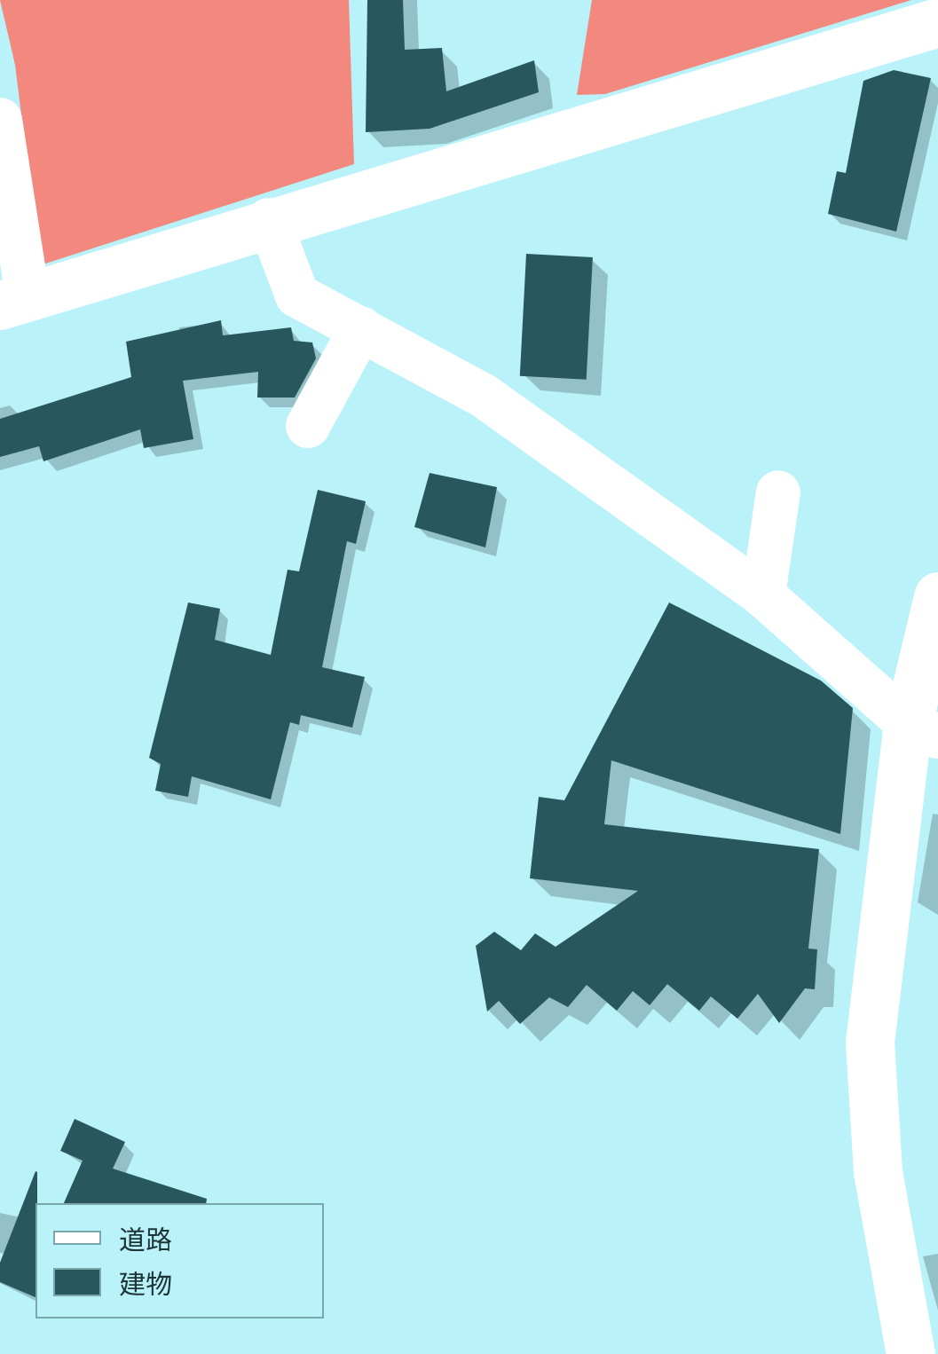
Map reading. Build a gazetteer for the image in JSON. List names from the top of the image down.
{
  "legend": ["道路", "建物"]
}
